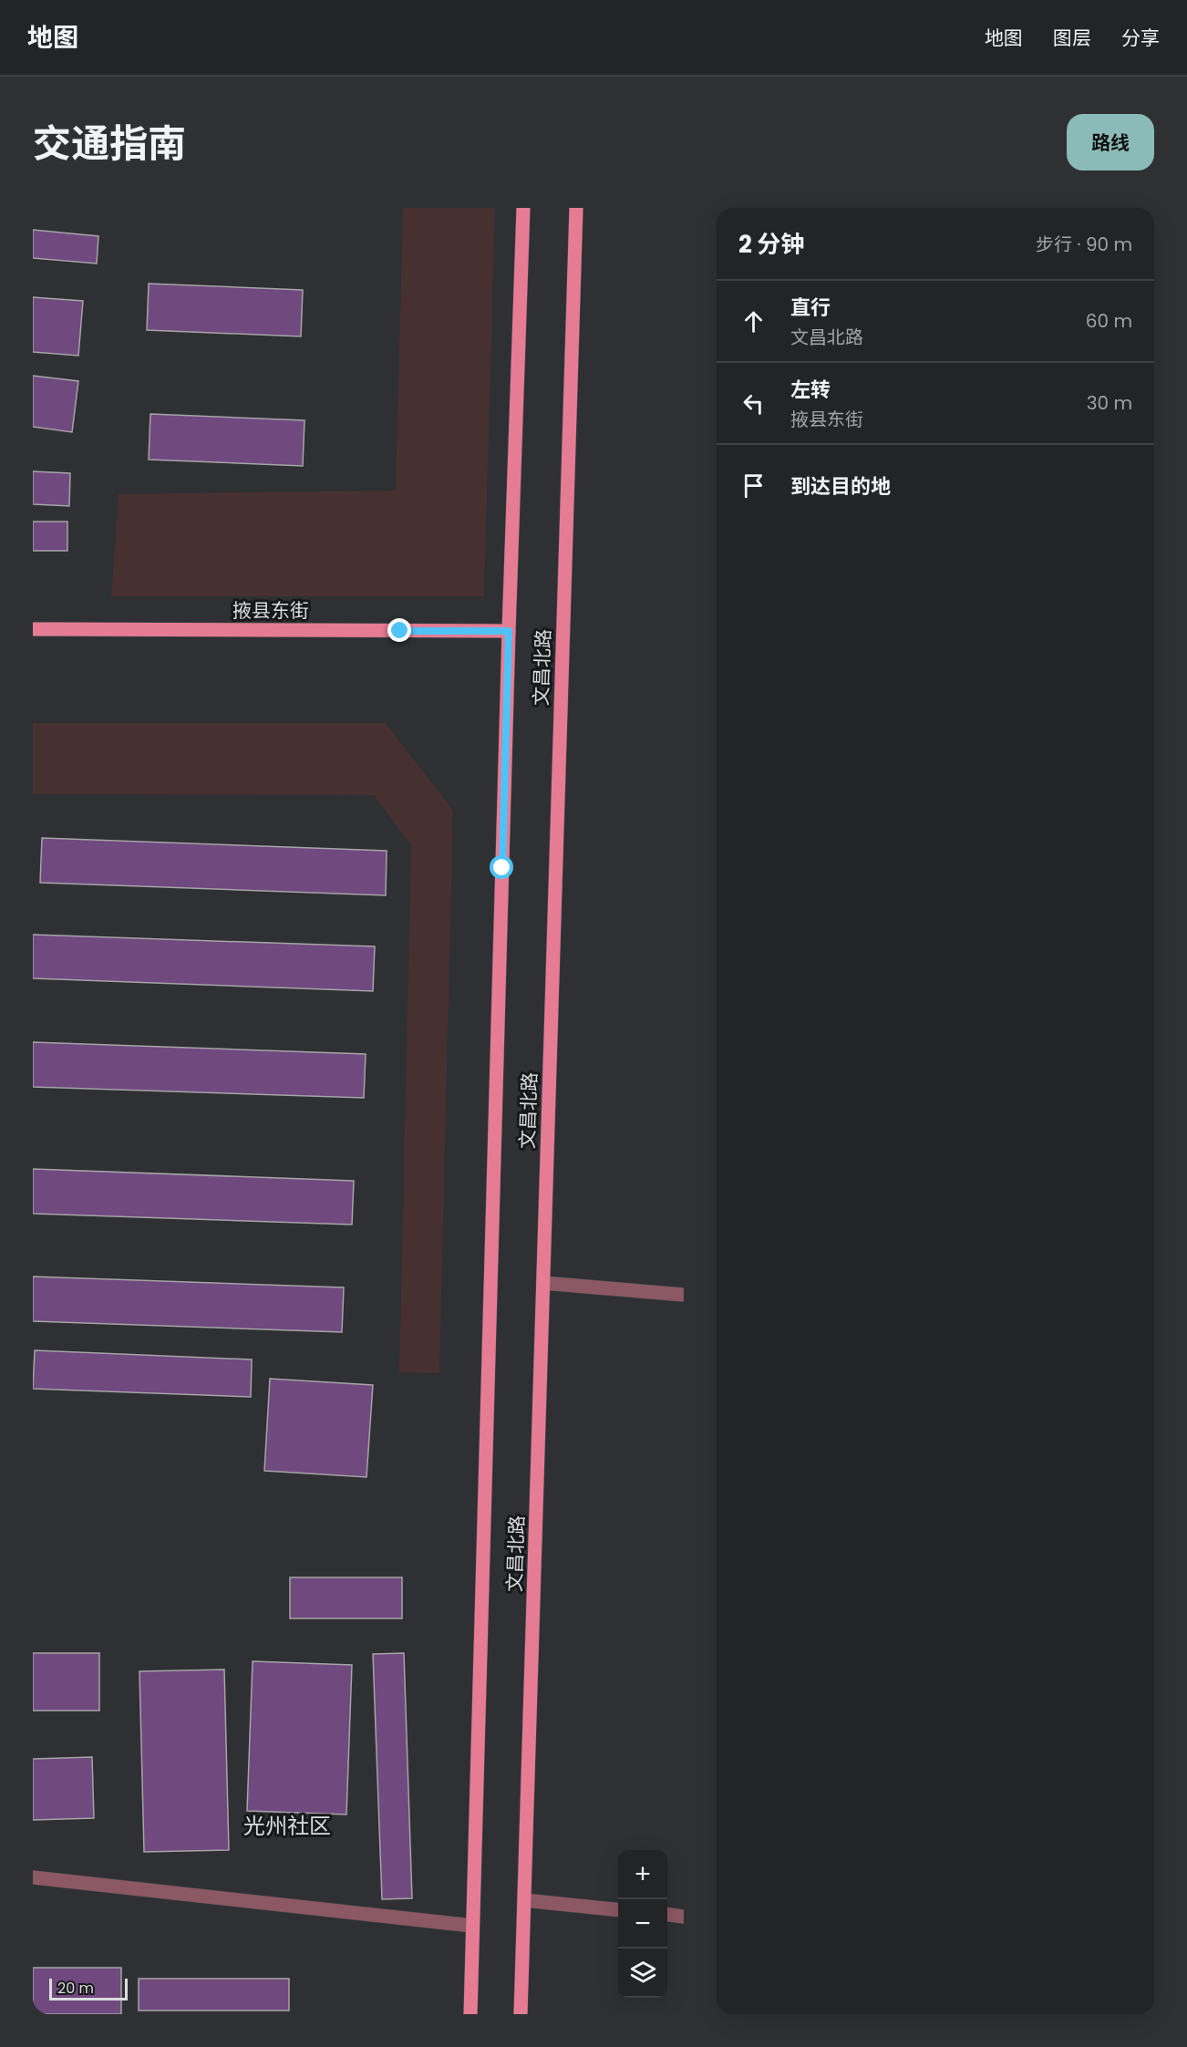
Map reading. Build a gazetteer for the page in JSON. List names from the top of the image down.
{
  "streets": {
    "main road": ["掖县东街", "文昌北路"]
  },
  "crossings": [
    ["掖县东街", "文昌北路"]
  ],
  "districts": ["光州社区"],
  "scale_bar": "20 m",
  "page": {
    "header": "地图",
    "nav": ["地图", "图层", "分享"],
    "title": "交通指南",
    "buttons": "路线",
    "heading": ["2 分钟", "步行 · 90 m"],
    "list": [
      ["直行", "文昌北路", "60 m"],
      ["左转", "掖县东街", "30 m"],
      "到达目的地"
    ],
    "map_buttons": ["+", "−"],
    "scale": "20 m"
  }
}
